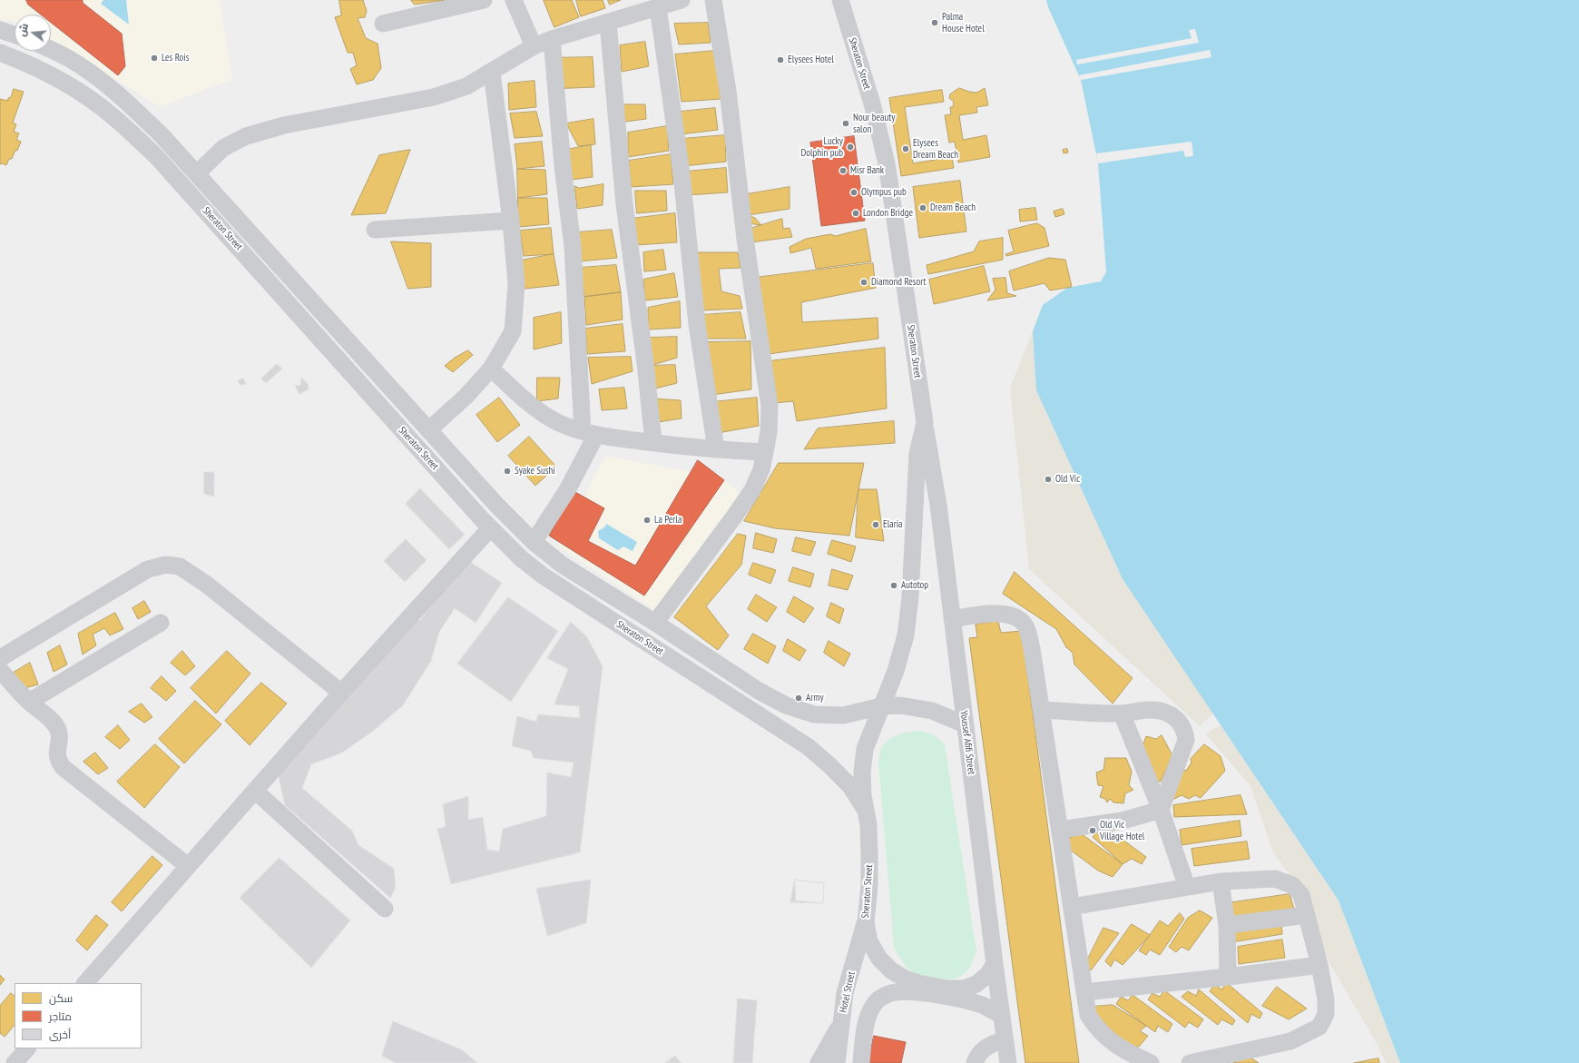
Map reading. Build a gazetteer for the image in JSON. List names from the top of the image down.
{
  "streets": {
    "street": ["Sheraton Street", "Youssef Afifi Street", "Hotel Street"]
  },
  "crossings": [
    ["Sheraton Street", "Youssef Afifi Street"],
    ["Sheraton Street", "Hotel Street"]
  ],
  "places": [
    "Palma House Hotel",
    "Les Rois",
    "Elysees Hotel",
    "Nour beauty salon",
    "Lucky Dolphin pub",
    "Elysees Dream Beach",
    "Misr Bank",
    "Olympus pub",
    "Dream Beach",
    "London Bridge",
    "Diamond Resort",
    "Syake Sushi",
    "Old Vic",
    "La Perla",
    "Elaria",
    "Autotop",
    "Army",
    "Old Vic Village Hotel"
  ],
  "legend": ["سكن", "متاجر", "أخرى"],
  "north": "left"
}
